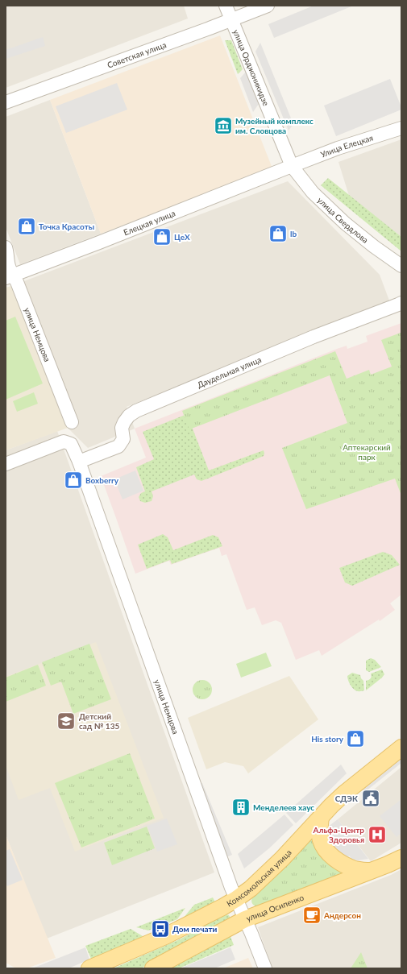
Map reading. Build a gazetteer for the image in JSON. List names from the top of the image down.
{
  "streets": {
    "main road": ["Комсомольская улица", "улица Осипенко"],
    "street": [
      "Советская улица",
      "улица Орджоникидзе",
      "Улица Елецкая",
      "улица Свердлова",
      "Елецкая улица",
      "улица Немцова",
      "Даудельная улица"
    ]
  },
  "crossings": [
    ["Советская улица", "улица Орджоникидзе"],
    ["улица Орджоникидзе", "Улица Елецкая"],
    ["улица Орджоникидзе", "улица Свердлова"],
    ["улица Орджоникидзе", "Елецкая улица"],
    ["Улица Елецкая", "улица Свердлова"],
    ["Улица Елецкая", "Елецкая улица"],
    ["улица Свердлова", "Елецкая улица"],
    ["Елецкая улица", "улица Немцова"],
    ["улица Немцова", "Даудельная улица"],
    ["улица Немцова", "Комсомольская улица"],
    ["улица Немцова", "улица Осипенко"]
  ],
  "parks": ["Аптекарский парк"],
  "places": {
    "museum": ["Музейный комплекс им. Словцова"],
    "shop": [
      "Точка Красоты",
      "lb",
      "ЦеХ",
      "Boxberry",
      "His story"
    ],
    "school or university": ["Детский сад № 135"],
    "public building": ["СДЭК"],
    "building": ["Менделеев хаус"],
    "hospital": ["Альфа-Центр Здоровья"],
    "cafe": ["Андерсон"],
    "bus stop": ["Дом печати"]
  }
}
